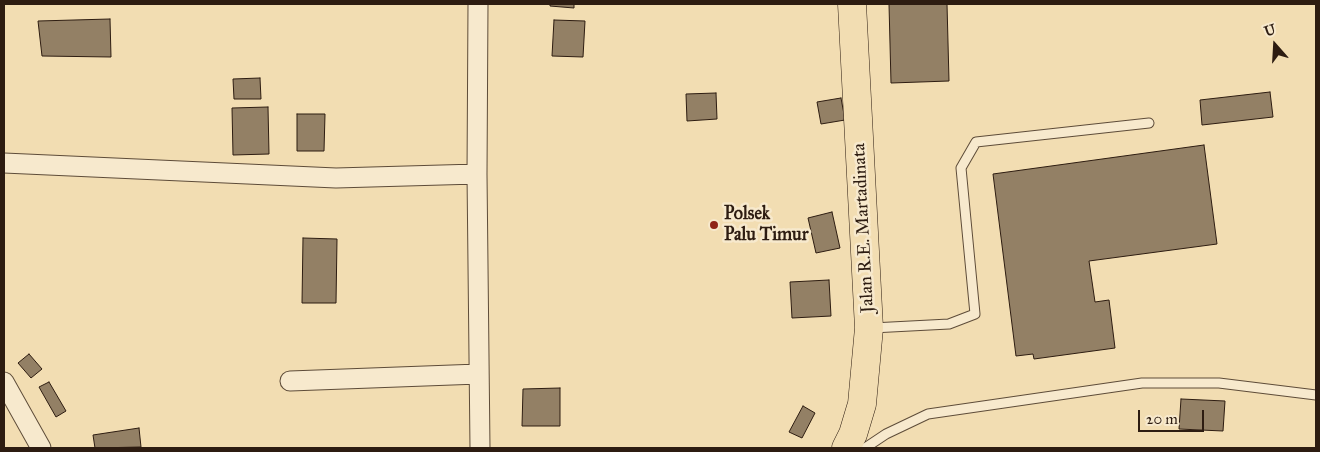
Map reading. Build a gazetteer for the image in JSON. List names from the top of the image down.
{
  "streets": {
    "highway": ["Jalan R.E. Martadinata"]
  },
  "places": ["Polsek Palu Timur"],
  "scale_bar": "20 m",
  "north": "top"
}
